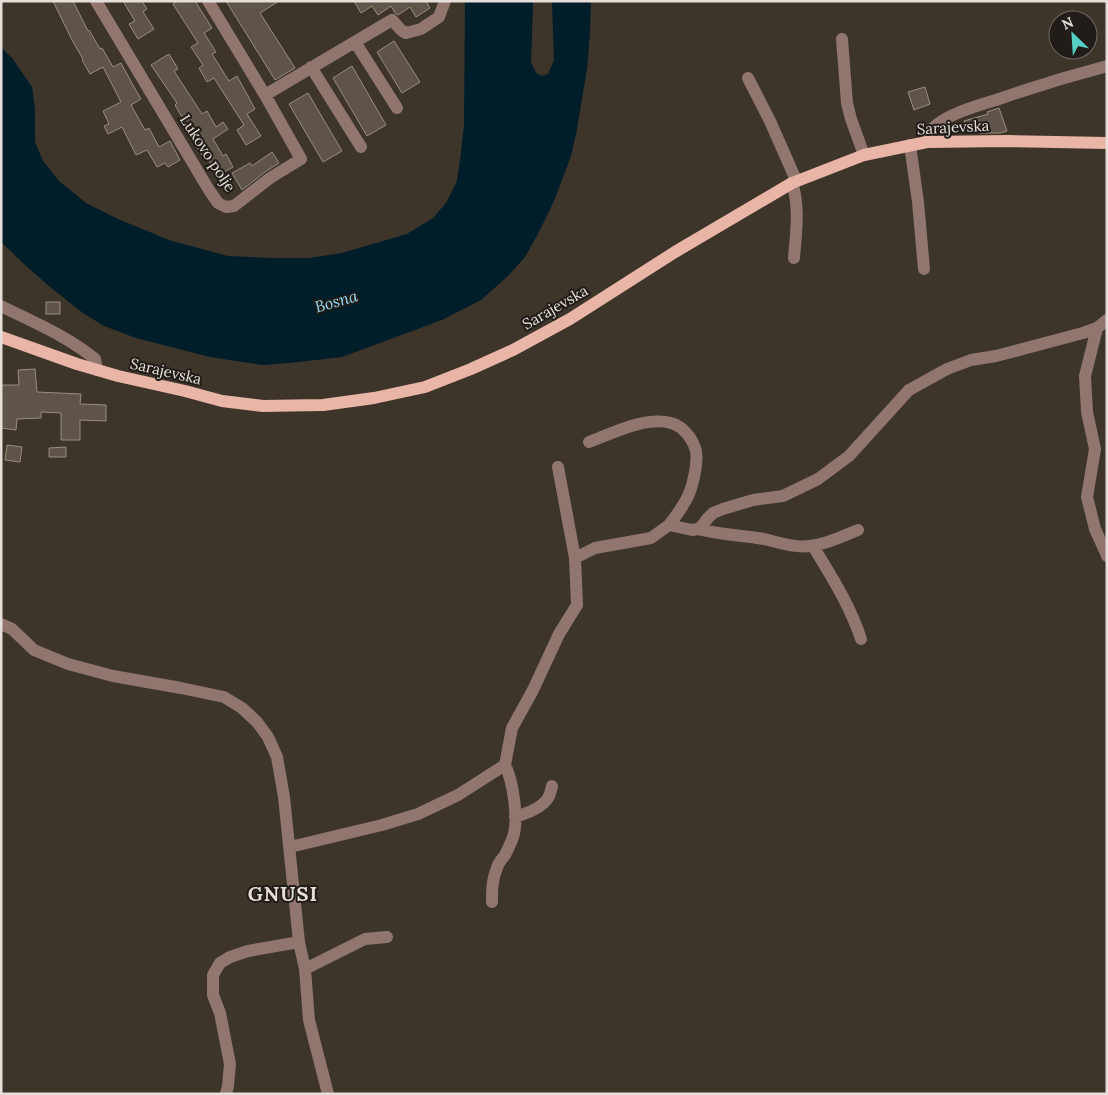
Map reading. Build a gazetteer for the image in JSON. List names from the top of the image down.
{
  "streets": {
    "main road": ["Sarajevska"],
    "street": ["Lukovo polje"]
  },
  "districts": ["GNUSI"],
  "water": ["Bosna"],
  "north": "top left"
}
